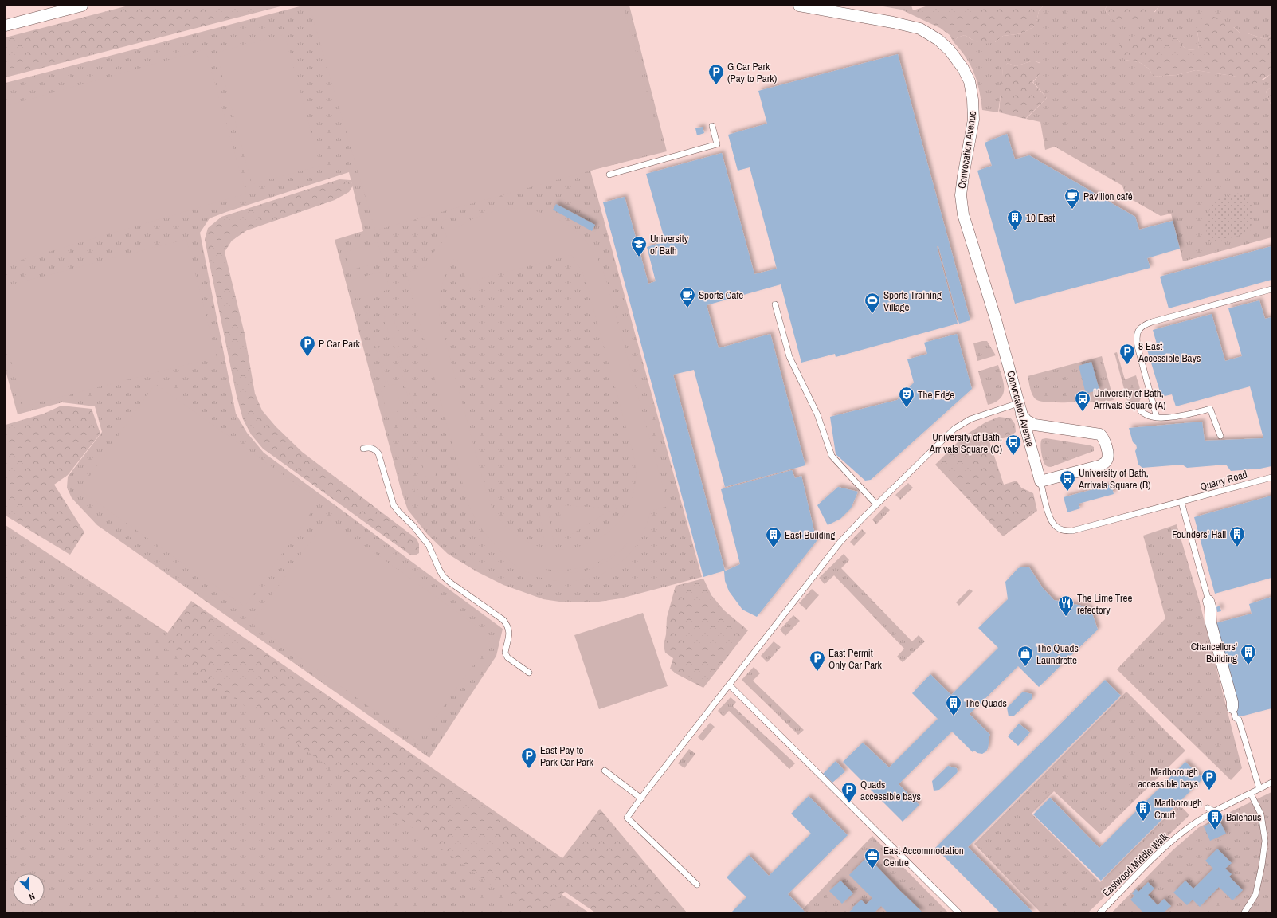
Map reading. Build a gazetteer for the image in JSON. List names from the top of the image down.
{
  "streets": {
    "street": ["Convocation Avenue"],
    "lane": ["Quarry Road", "Eastwood Middle Walk"]
  },
  "crossings": [
    ["Convocation Avenue", "Quarry Road"]
  ],
  "places": {
    "parking": [
      "G Car Park (Pay to Park)",
      "P Car Park",
      "8 East Accessible Bays",
      "East Permit Only Car Park",
      "East Pay to Park Car Park",
      "Marlborough accessible bays",
      "Quads accessible bays"
    ],
    "cafe": ["Pavilion café", "Sports Cafe"],
    "building": [
      "10 East",
      "Founders' Hall",
      "East Building",
      "Chancellors' Building",
      "The Quads",
      "Marlborough Court",
      "Balehaus"
    ],
    "school or university": ["University of Bath"],
    "sports": ["Sports Training Village"],
    "theatre": ["The Edge"],
    "bus stop": ["University of Bath, Arrivals Square (A)", "University of Bath, Arrivals Square (C)", "University of Bath, Arrivals Square (B)"],
    "restaurant": ["The Lime Tree refectory"],
    "shop": ["The Quads Laundrette"],
    "office": ["East Accommodation Centre"]
  },
  "north": "bottom right"
}
